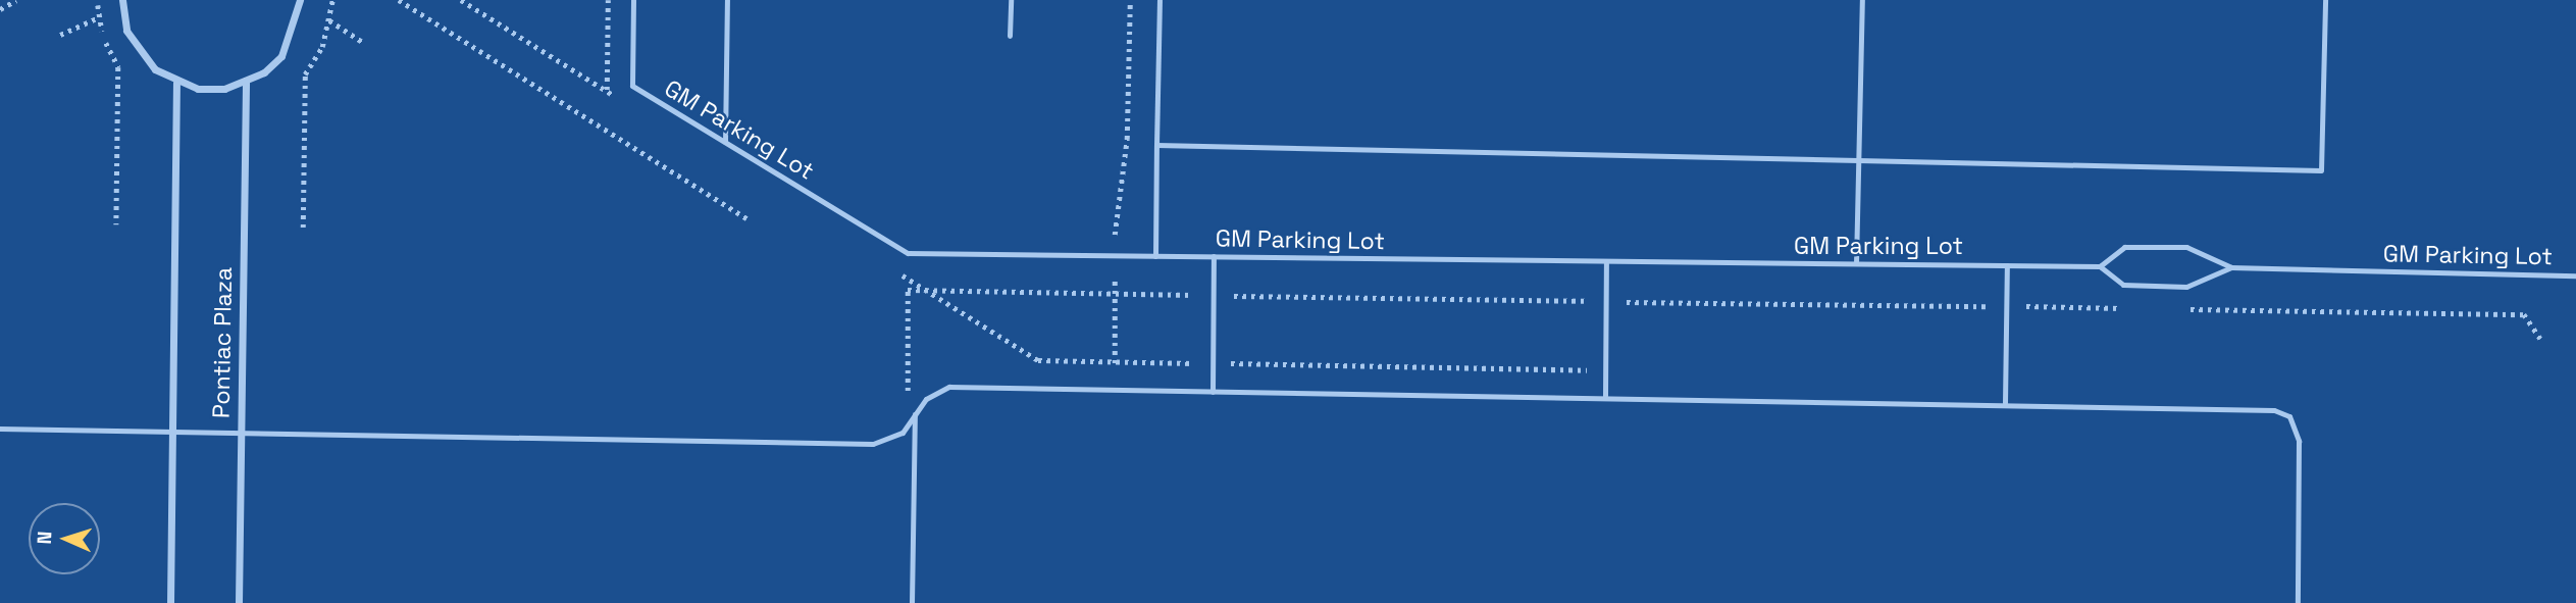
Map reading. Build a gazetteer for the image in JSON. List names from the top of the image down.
{
  "streets": {
    "street": ["Pontiac Plaza"],
    "lane": ["GM Parking Lot"]
  },
  "north": "left"
}
